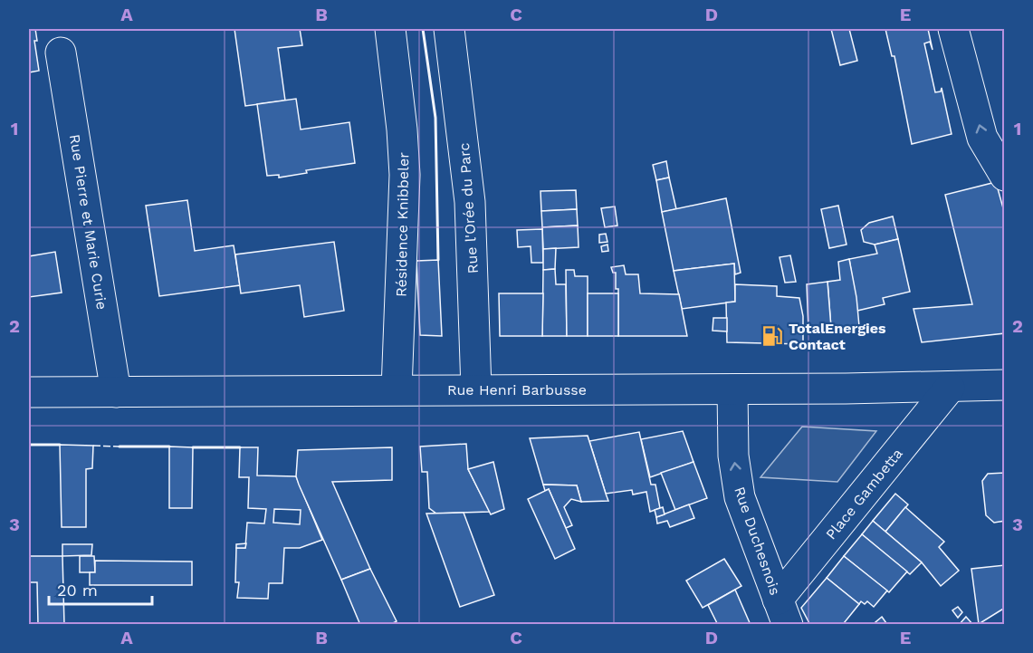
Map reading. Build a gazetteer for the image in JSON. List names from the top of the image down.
{
  "streets": {
    "street": [
      "Rue l'Orée du Parc",
      "Rue Pierre et Marie Curie",
      "Résidence Knibbeler",
      "Rue Henri Barbusse",
      "Place Gambetta",
      "Rue Duchesnois"
    ]
  },
  "crossings": [
    ["Rue l'Orée du Parc", "Rue Henri Barbusse"],
    ["Rue Pierre et Marie Curie", "Rue Henri Barbusse"],
    ["Résidence Knibbeler", "Rue Henri Barbusse"],
    ["Rue Henri Barbusse", "Place Gambetta"],
    ["Rue Henri Barbusse", "Rue Duchesnois"],
    ["Place Gambetta", "Rue Duchesnois"]
  ],
  "one_way": ["Rue Duchesnois"],
  "places": {
    "fuel station": ["TotalEnergies Contact"]
  },
  "scale_bar": "20 m",
  "grid": {
    "columns": [
      "A",
      "B",
      "C",
      "D",
      "E"
    ],
    "rows": ["1", "2", "3"]
  }
}
